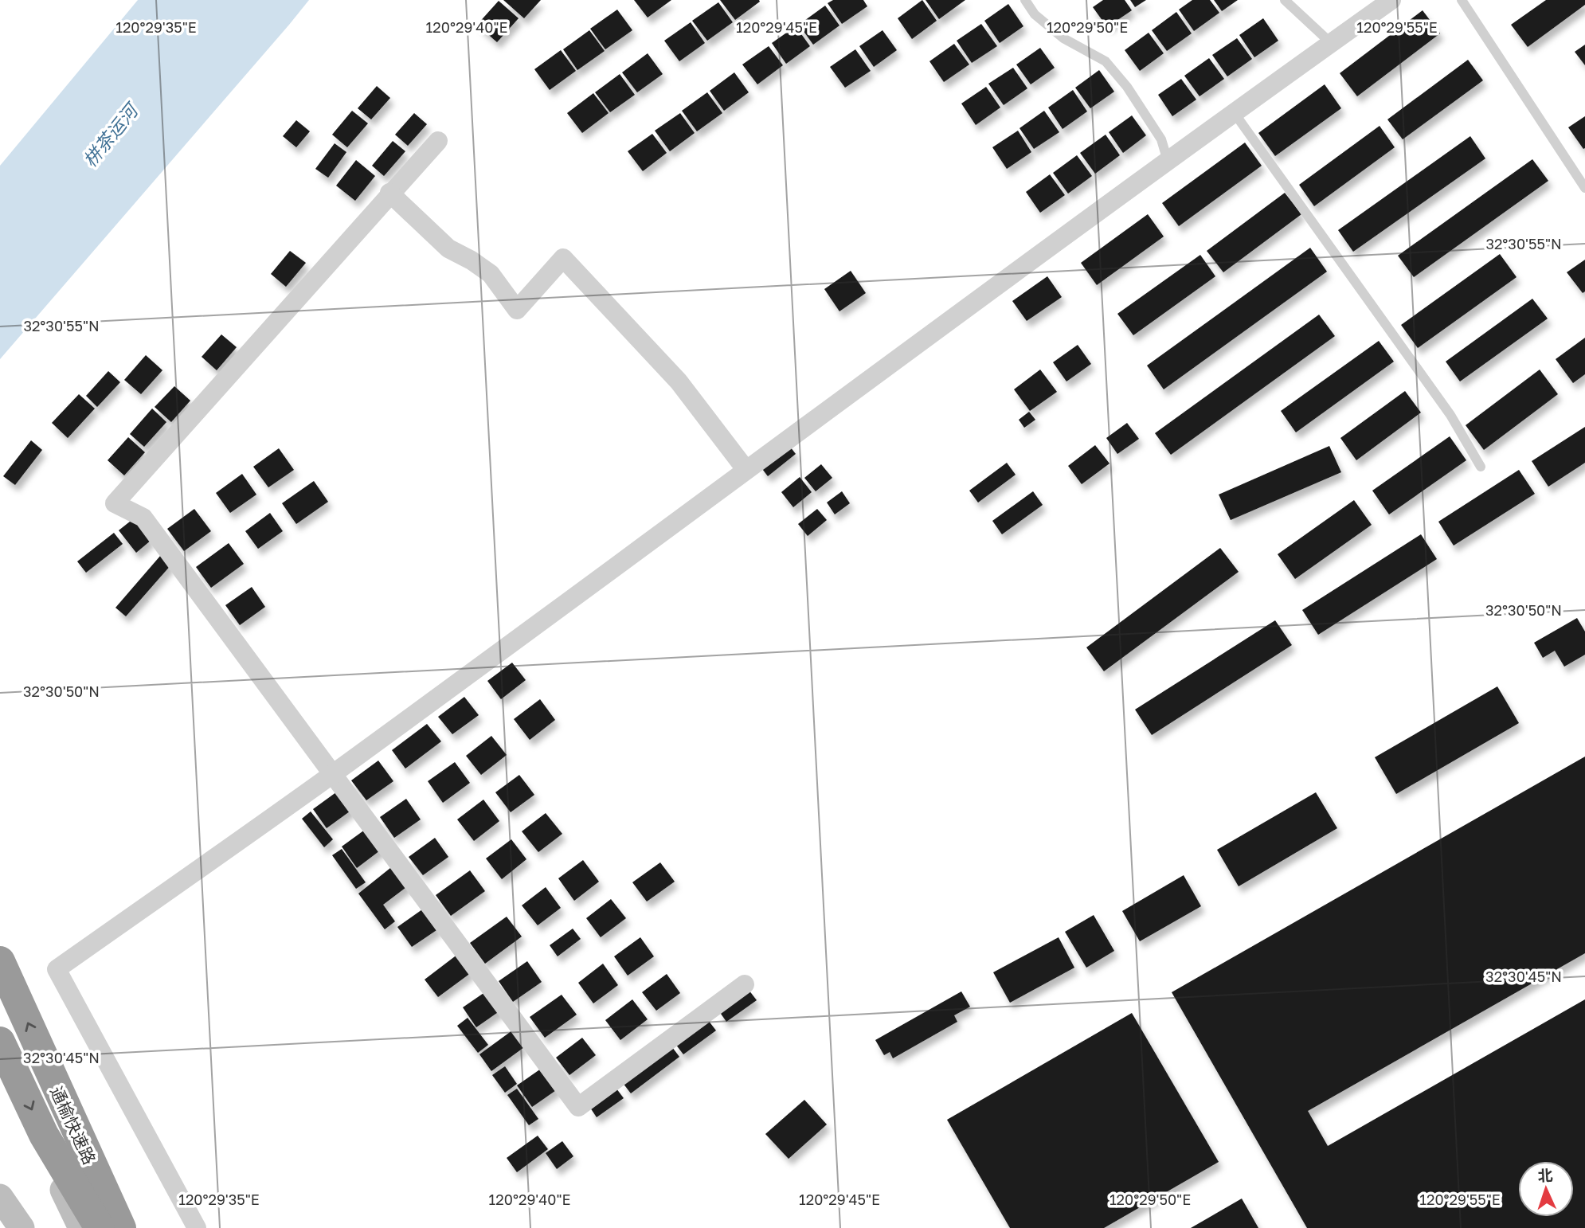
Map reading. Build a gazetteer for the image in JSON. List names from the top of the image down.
{
  "streets": {
    "highway": ["通榆快速路"]
  },
  "water": ["栟茶运河"],
  "north": "top",
  "coordinates": [
    "120°29'35\"E",
    "120°29'40\"E",
    "120°29'45\"E",
    "120°29'50\"E",
    "120°29'55\"E",
    "32°30'55\"N",
    "32°30'50\"N",
    "32°30'45\"N"
  ]
}
